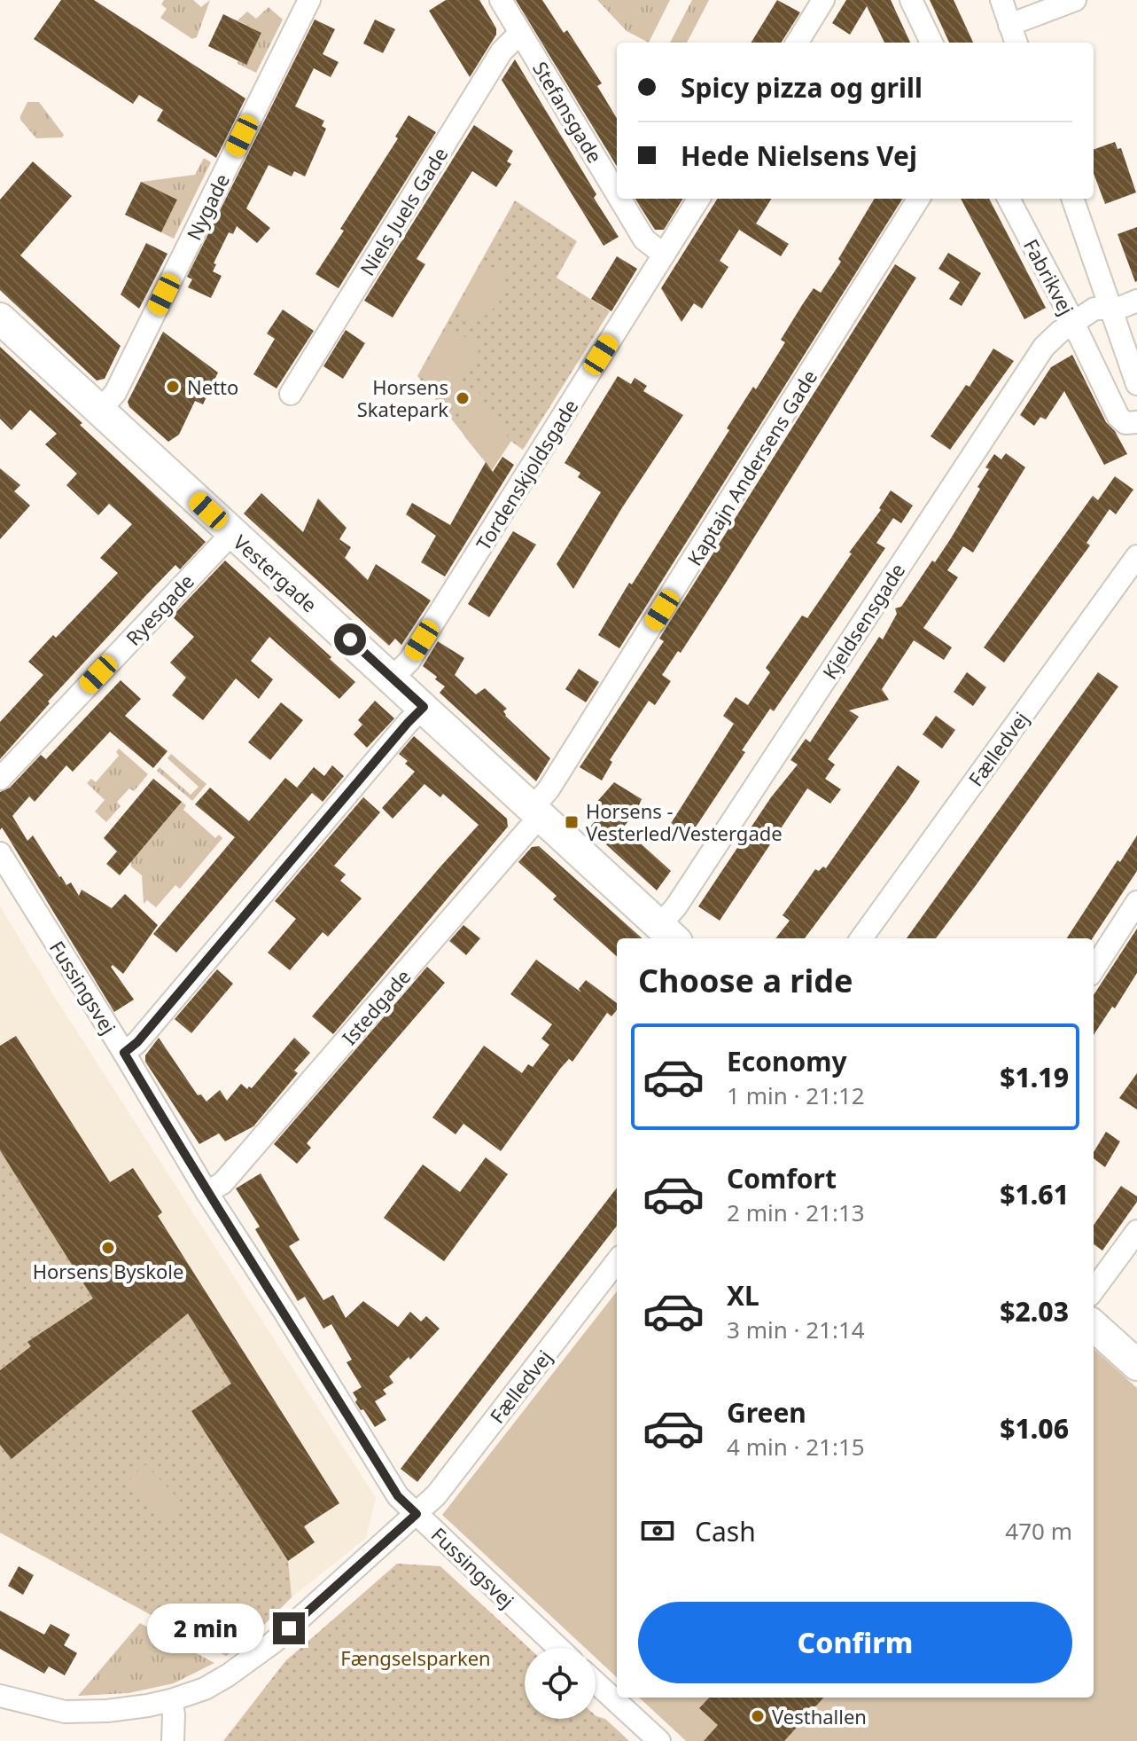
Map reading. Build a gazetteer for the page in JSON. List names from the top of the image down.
{
  "streets": {
    "main road": ["Vestergade"],
    "street": [
      "Stefansgade",
      "Nygade",
      "Niels Juels Gade",
      "Fabrikvej",
      "Kaptajn Andersens Gade",
      "Tordenskjoldsgade",
      "Ryesgade",
      "Kjeldsensgade",
      "Fælledvej",
      "Fussingsvej",
      "Istedgade"
    ]
  },
  "crossings": [
    ["Stefansgade", "Niels Juels Gade"],
    ["Stefansgade", "Tordenskjoldsgade"],
    ["Nygade", "Vestergade"],
    ["Fabrikvej", "Kjeldsensgade"],
    ["Kaptajn Andersens Gade", "Vestergade"],
    ["Kaptajn Andersens Gade", "Istedgade"],
    ["Tordenskjoldsgade", "Vestergade"],
    ["Vestergade", "Ryesgade"],
    ["Vestergade", "Kjeldsensgade"],
    ["Vestergade", "Istedgade"],
    ["Fælledvej", "Fussingsvej"],
    ["Fussingsvej", "Istedgade"]
  ],
  "parks": ["Fængselsparken"],
  "places": {
    "other": [
      "Netto",
      "Horsens Skatepark",
      "Horsens Byskole",
      "Vesthallen"
    ],
    "transit": ["Horsens - Vesterled/Vestergade"]
  },
  "page": {
    "banner": ["Spicy pizza og grill", "Hede Nielsens Vej"],
    "heading": "Choose a ride",
    "list": [
      {
        "name": "Economy",
        "note": "1 min · 21:12",
        "value": "$1.19"
      },
      {
        "name": "Comfort",
        "note": "2 min · 21:13",
        "value": "$1.61"
      },
      {
        "name": "XL",
        "note": "3 min · 21:14",
        "value": "$2.03"
      },
      {
        "name": "Green",
        "note": "4 min · 21:15",
        "value": "$1.06"
      }
    ],
    "pay": ["Cash", "470 m"],
    "buttons": "Confirm",
    "bubble": "2 min"
  }
}
